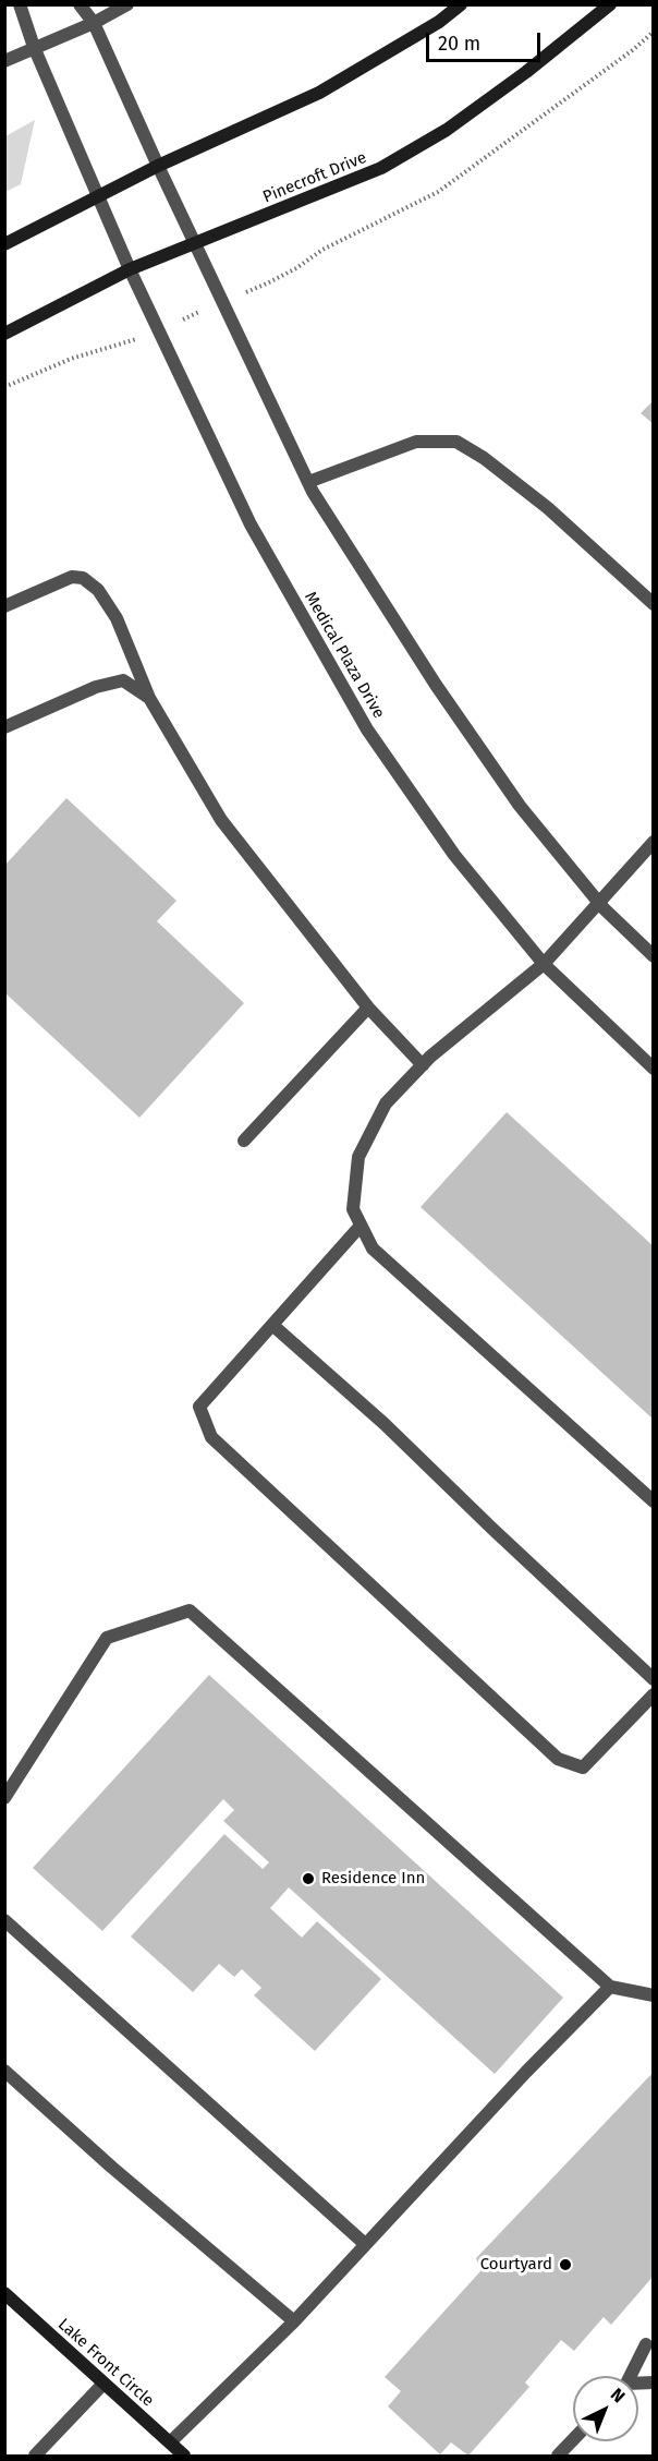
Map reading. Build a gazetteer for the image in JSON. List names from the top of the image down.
{
  "streets": {
    "street": ["Pinecroft Drive", "Medical Plaza Drive", "Lake Front Circle"]
  },
  "crossings": [
    ["Pinecroft Drive", "Medical Plaza Drive"]
  ],
  "places": ["Residence Inn", "Courtyard"],
  "scale_bar": "20 m",
  "north": "top right"
}
